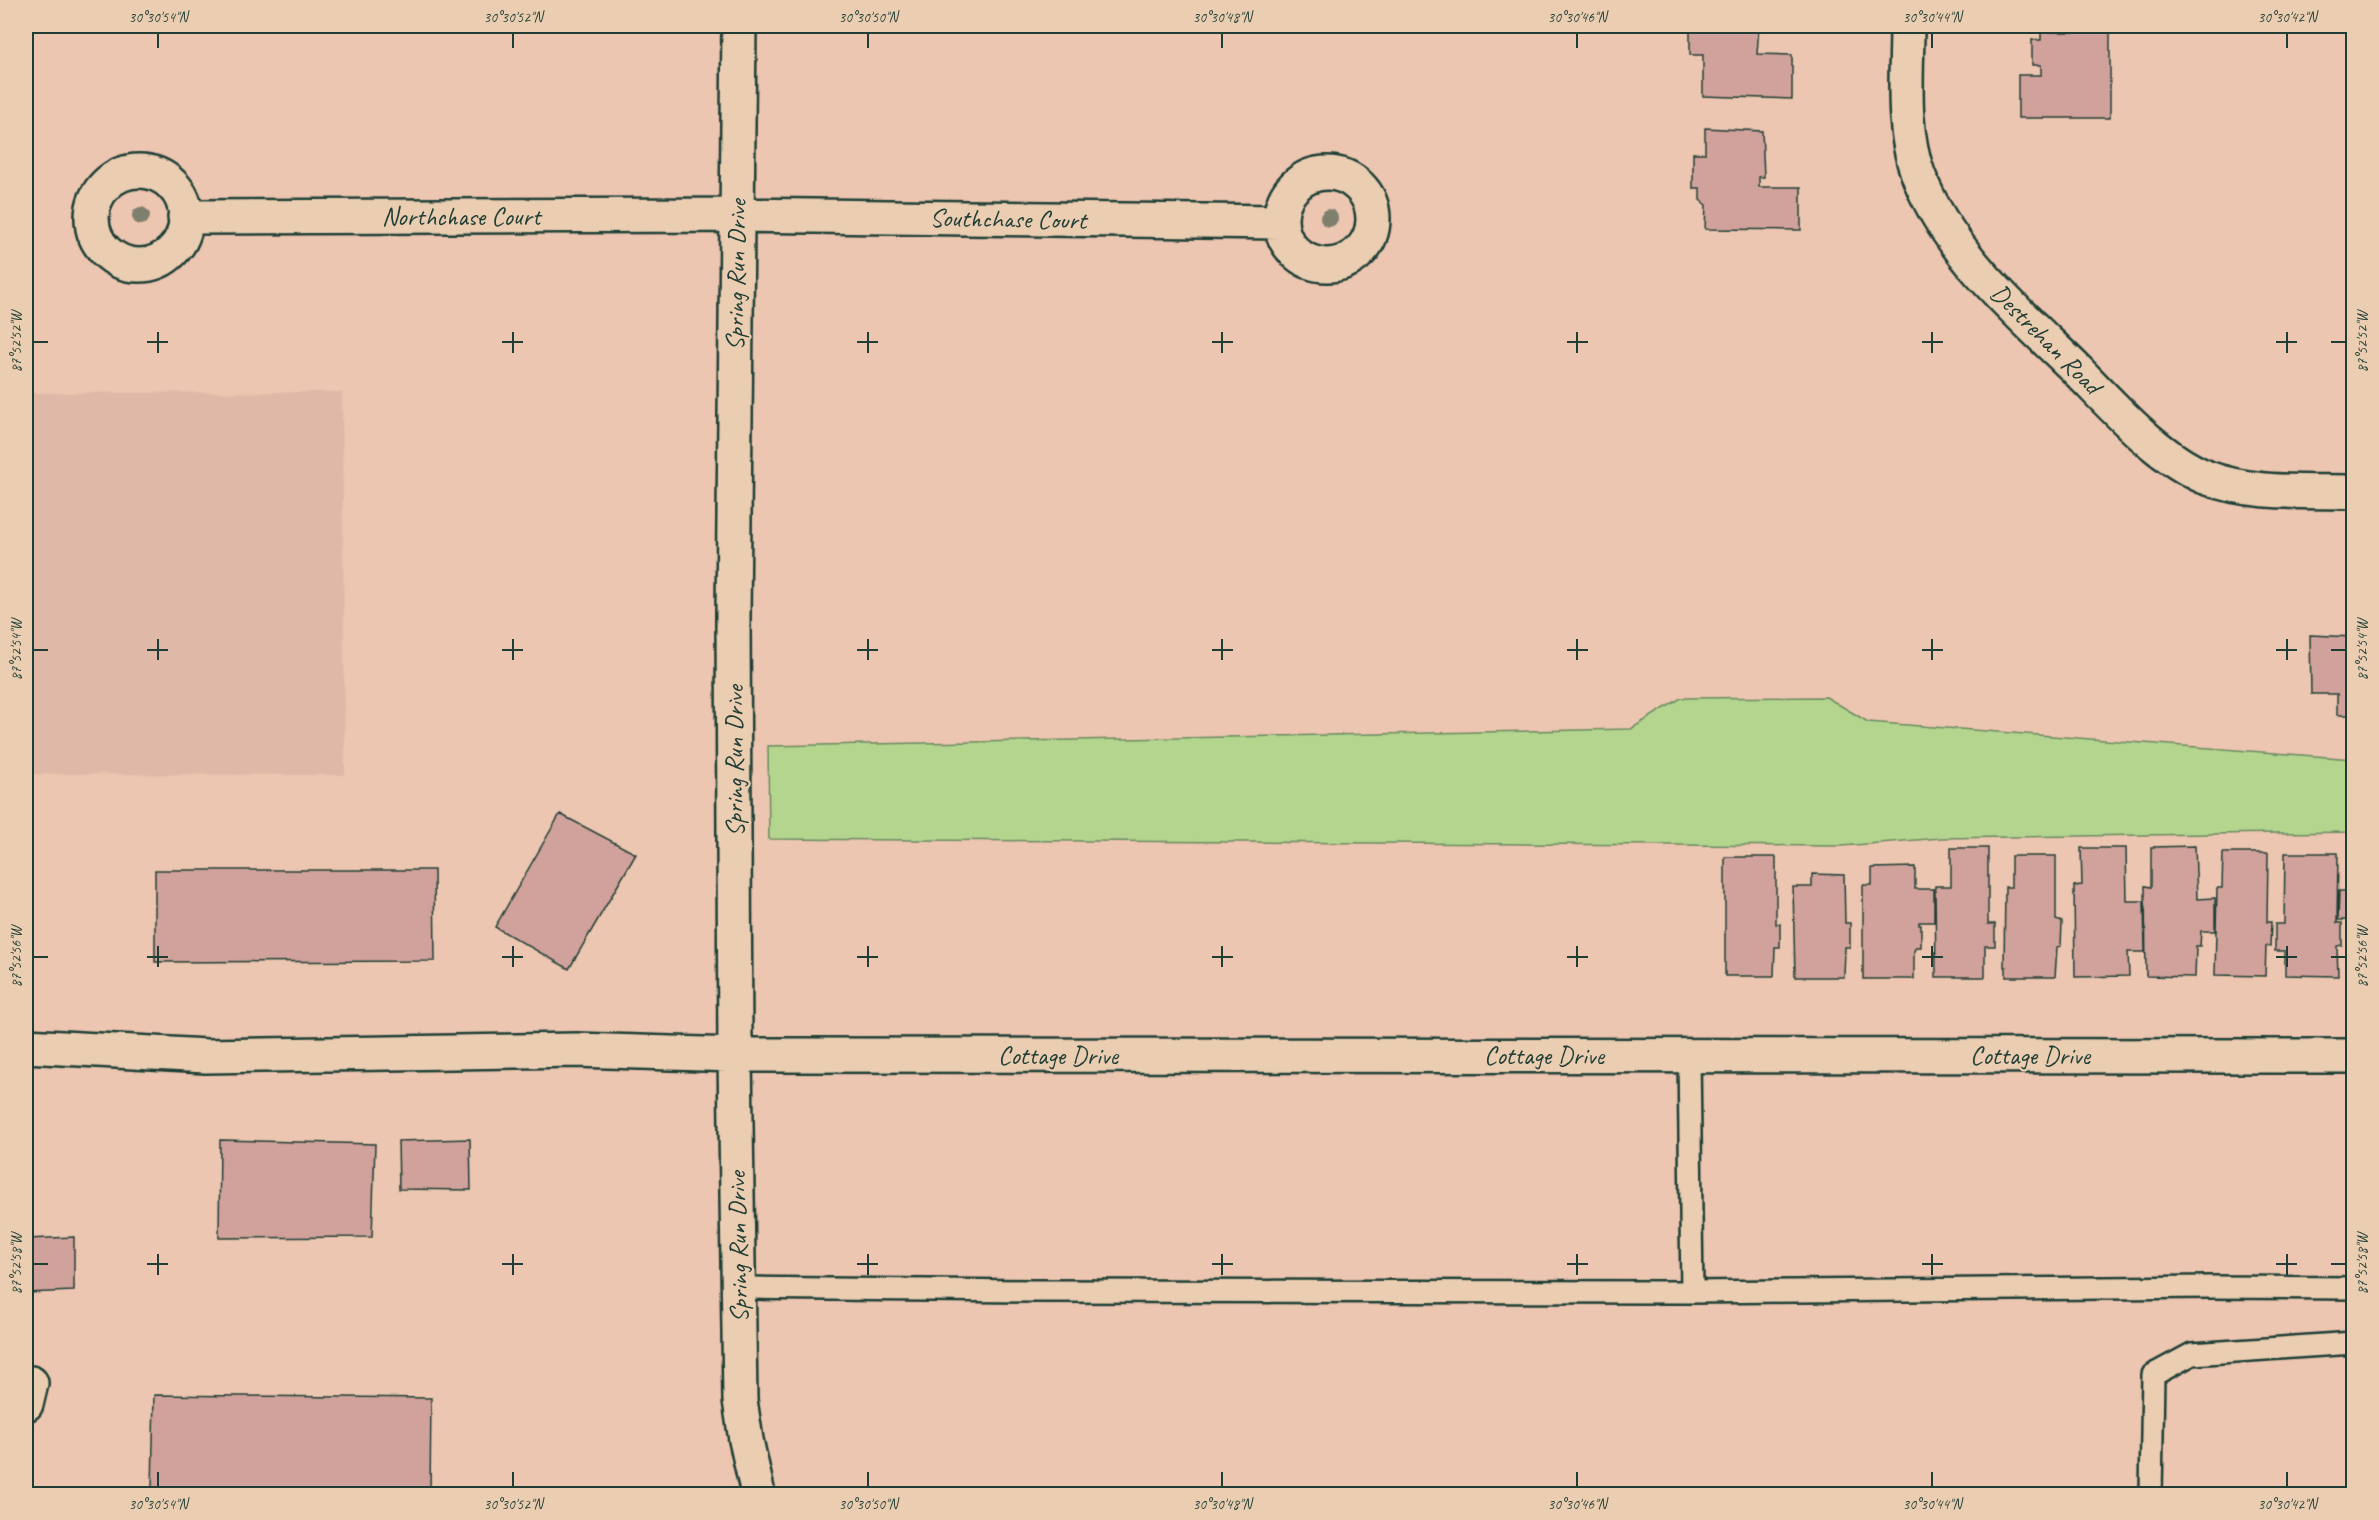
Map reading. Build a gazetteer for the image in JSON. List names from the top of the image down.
{
  "streets": {
    "street": [
      "Northchase Court",
      "Southchase Court",
      "Spring Run Drive",
      "Destrehan Road",
      "Cottage Drive"
    ]
  },
  "crossings": [
    ["Northchase Court", "Southchase Court"],
    ["Northchase Court", "Spring Run Drive"],
    ["Southchase Court", "Spring Run Drive"],
    ["Spring Run Drive", "Cottage Drive"]
  ],
  "coordinates": [
    "30°30'54\"N",
    "30°30'52\"N",
    "30°30'50\"N",
    "30°30'48\"N",
    "30°30'46\"N",
    "30°30'44\"N",
    "30°30'42\"N",
    "87°52'52\"W",
    "87°52'54\"W",
    "87°52'56\"W",
    "87°52'58\"W"
  ]
}
